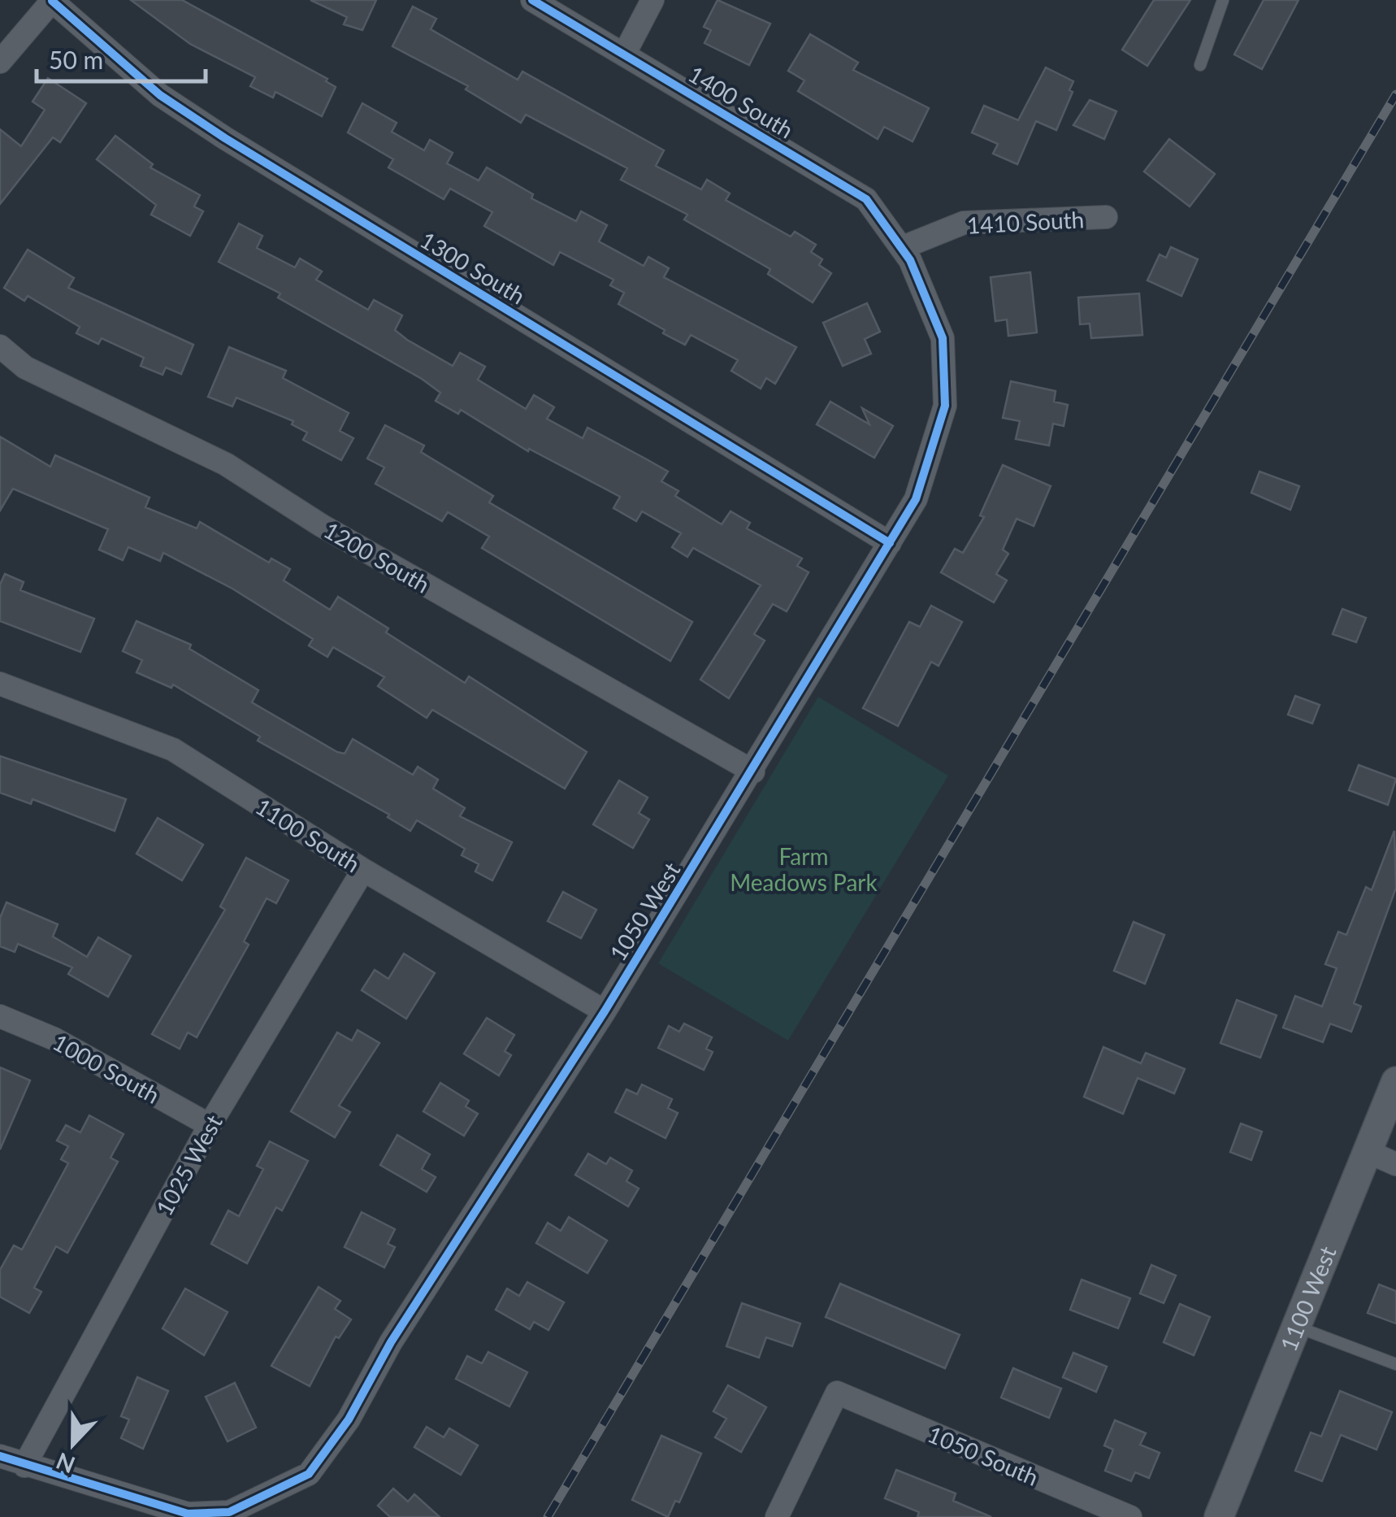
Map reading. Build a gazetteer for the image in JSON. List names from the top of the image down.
{
  "streets": {
    "street": [
      "1400 South",
      "1410 South",
      "1300 South",
      "1200 South",
      "1100 South",
      "1050 West",
      "1000 South",
      "1025 West",
      "1100 West",
      "1050 South"
    ]
  },
  "crossings": [
    ["1400 South", "1410 South"],
    ["1400 South", "1050 West"],
    ["1410 South", "1050 West"],
    ["1300 South", "1050 West"],
    ["1200 South", "1050 West"],
    ["1100 South", "1050 West"],
    ["1100 South", "1025 West"],
    ["1050 West", "1025 West"],
    ["1000 South", "1025 West"]
  ],
  "parks": ["Farm Meadows Park"],
  "scale_bar": "50 m",
  "north": "bottom"
}
